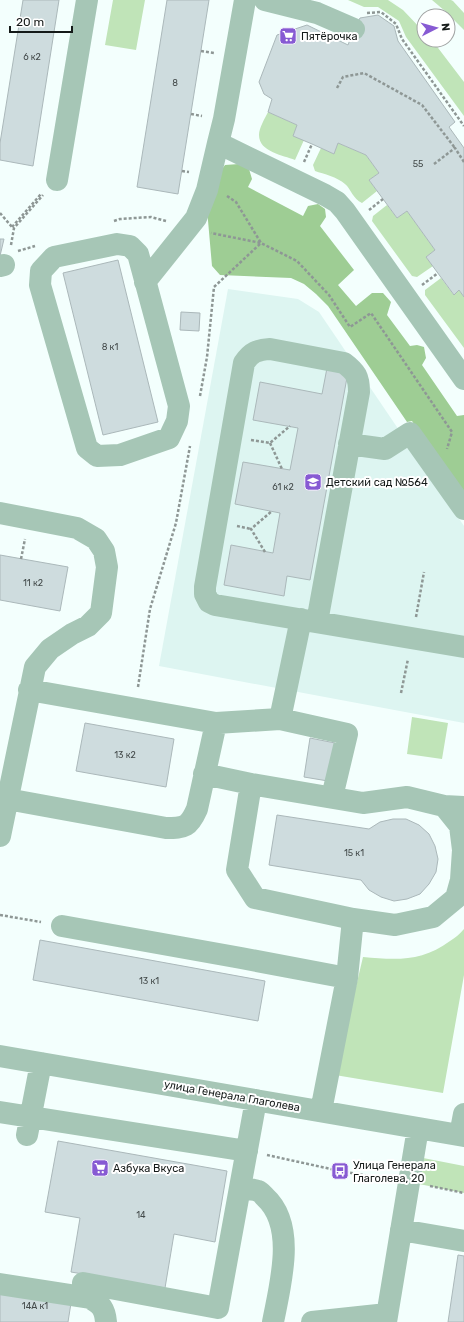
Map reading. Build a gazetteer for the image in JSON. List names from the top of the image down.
{
  "streets": {
    "street": ["улица Генерала Глаголева"]
  },
  "places": {
    "supermarket": ["Пятёрочка", "Азбука Вкуса"],
    "school or university": ["Детский сад №564"],
    "bus stop": ["Улица Генерала Глаголева, 20"]
  },
  "house_numbers": [
    "6 к2",
    "8",
    "55",
    "8 к1",
    "61 к2",
    "11 к2",
    "13 к2",
    "15 к1",
    "13 к1",
    "14",
    "14А к1"
  ],
  "scale_bar": "20 m",
  "north": "right"
}
